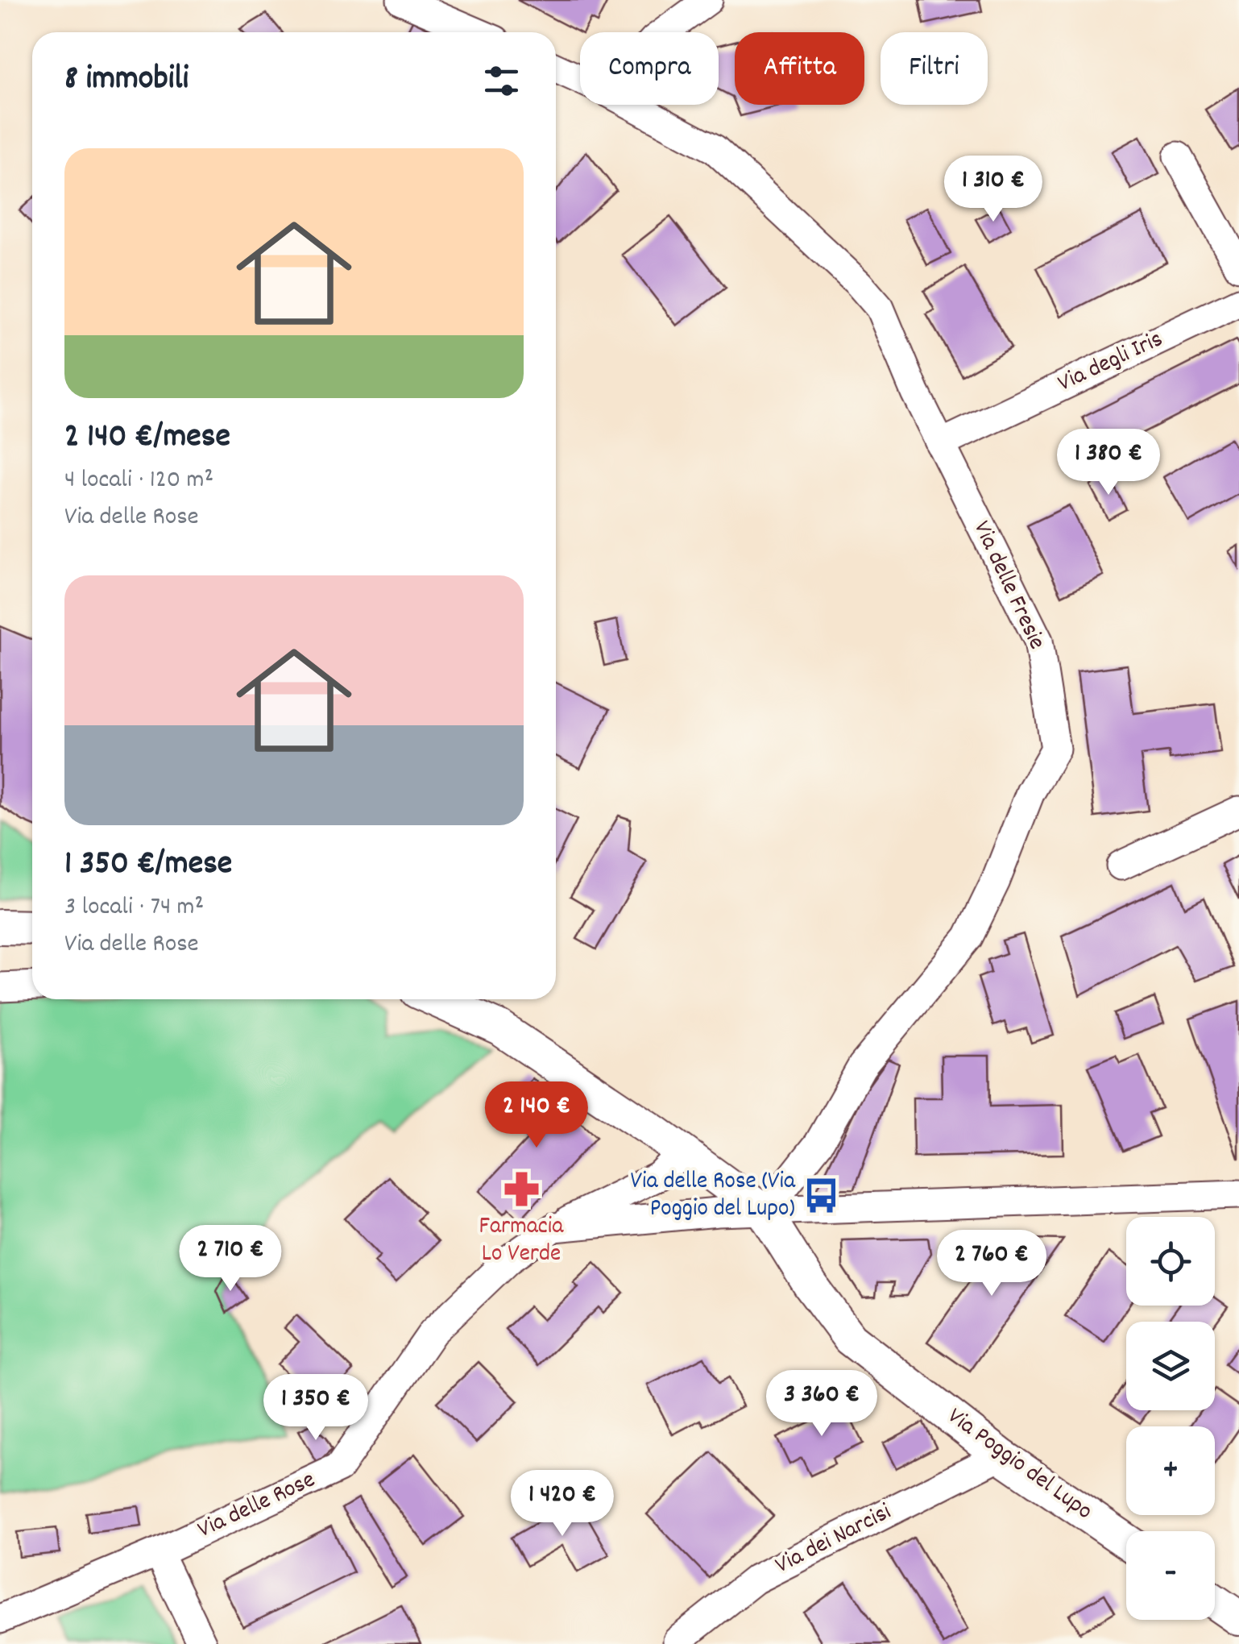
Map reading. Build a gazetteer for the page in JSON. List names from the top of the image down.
{
  "streets": {
    "street": [
      "Via degli Iris",
      "Via delle Fresie",
      "Via Poggio del Lupo",
      "Via delle Rose",
      "Via dei Narcisi"
    ]
  },
  "crossings": [
    ["Via degli Iris", "Via delle Fresie"],
    ["Via delle Fresie", "Via Poggio del Lupo"],
    ["Via delle Fresie", "Via delle Rose"],
    ["Via Poggio del Lupo", "Via delle Rose"],
    ["Via Poggio del Lupo", "Via dei Narcisi"]
  ],
  "places": {
    "pharmacy": ["Farmacia Lo Verde"],
    "bus stop": ["Via delle Rose (Via Poggio del Lupo)"]
  },
  "page": {
    "chip": ["Compra", "Affitta", "Filtri"],
    "heading": "8 immobili",
    "list": [
      {
        "name": "2 140 €/mese",
        "note": "4 locali · 120 m² · Via delle Rose"
      },
      {
        "name": "1 350 €/mese",
        "note": "3 locali · 74 m² · Via delle Rose"
      }
    ],
    "price": [
      "1 310 €",
      "1 380 €",
      "2 140 €",
      "2 710 €",
      "2 760 €",
      "3 360 €",
      "1 350 €",
      "1 420 €"
    ],
    "map_buttons": ["+", "−"]
  }
}
